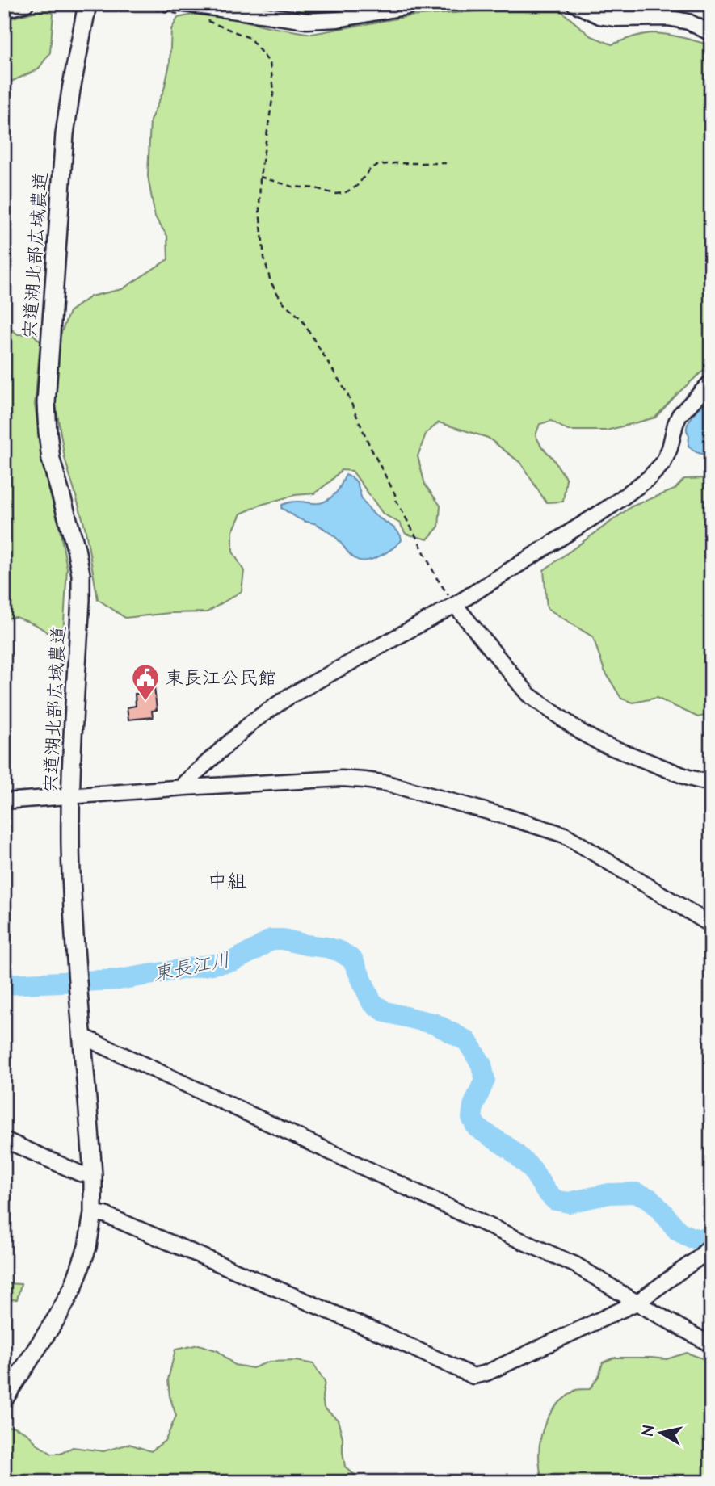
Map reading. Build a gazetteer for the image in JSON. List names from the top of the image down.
{
  "streets": {
    "street": ["宍道湖北部広域農道"]
  },
  "districts": ["中組"],
  "water": ["東長江川"],
  "places": {
    "public building": ["東長江公民館"]
  },
  "north": "left"
}
